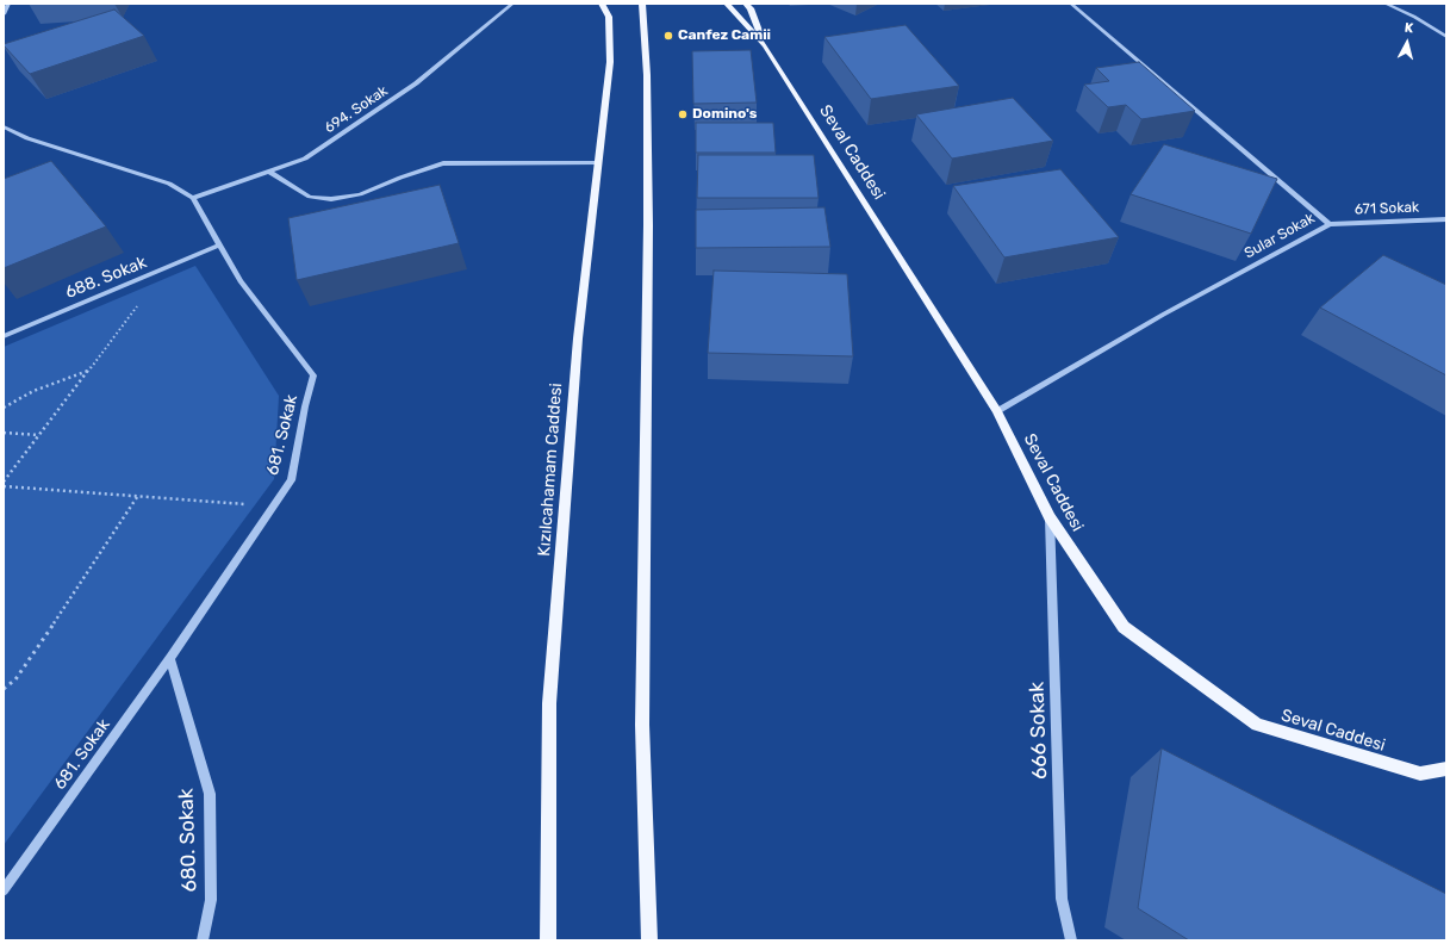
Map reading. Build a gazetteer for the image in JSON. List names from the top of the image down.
{
  "streets": {
    "main road": ["Seval Caddesi", "Kızılcahamam Caddesi"],
    "street": [
      "694. Sokak",
      "671 Sokak",
      "Sular Sokak",
      "688. Sokak",
      "681. Sokak",
      "666 Sokak",
      "680. Sokak"
    ]
  },
  "crossings": [
    ["694. Sokak", "681. Sokak"],
    ["Seval Caddesi", "Sular Sokak"],
    ["Seval Caddesi", "666 Sokak"],
    ["671 Sokak", "Sular Sokak"],
    ["688. Sokak", "681. Sokak"],
    ["681. Sokak", "680. Sokak"]
  ],
  "places": ["Canfez Camii", "Domino's"],
  "north": "top"
}
